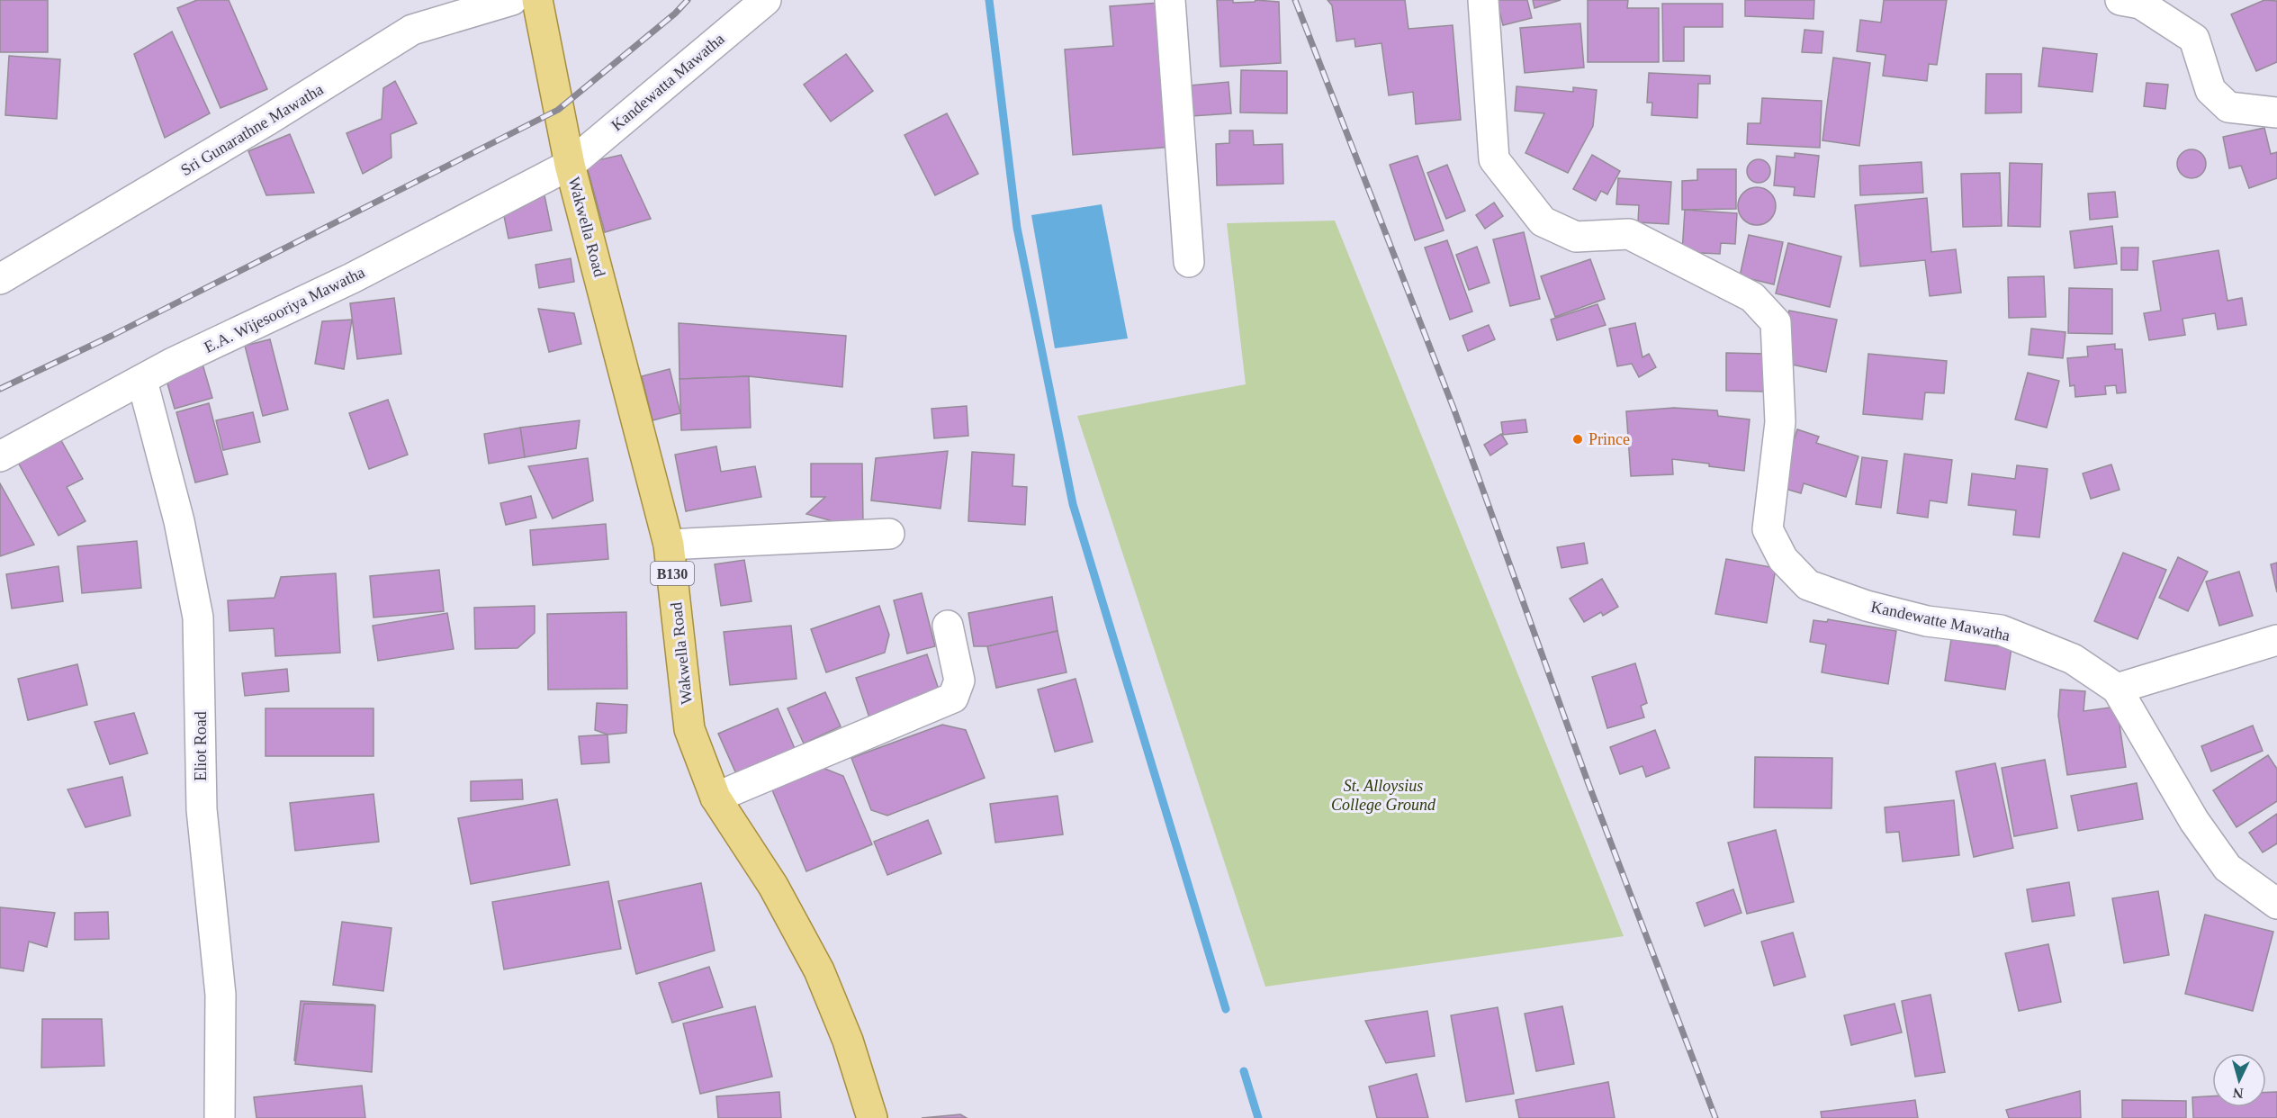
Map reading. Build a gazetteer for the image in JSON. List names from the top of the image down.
{
  "streets": {
    "main road": ["Wakwella Road", "B130"],
    "street": [
      "Kandewatta Mawatha",
      "Sri Gunarathne Mawatha",
      "E.A. Wijesooriya Mawatha",
      "Kandewatte Mawatha",
      "Eliot Road"
    ]
  },
  "crossings": [
    ["Kandewatta Mawatha", "Wakwella Road"],
    ["Kandewatta Mawatha", "E.A. Wijesooriya Mawatha"],
    ["Wakwella Road", "E.A. Wijesooriya Mawatha"],
    ["E.A. Wijesooriya Mawatha", "Eliot Road"]
  ],
  "parks": ["St. Alloysius College Ground"],
  "places": ["Prince"],
  "north": "bottom"
}
